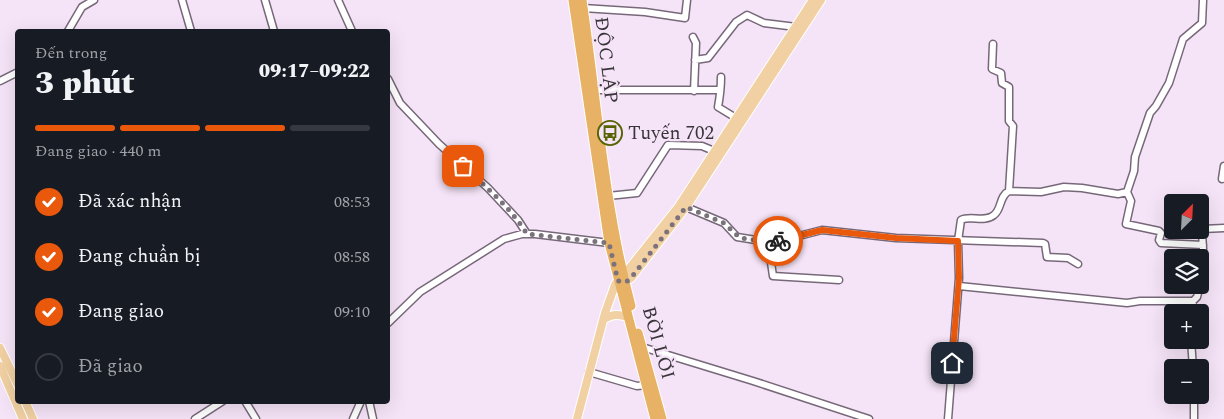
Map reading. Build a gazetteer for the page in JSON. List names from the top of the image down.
{
  "streets": {
    "highway": ["ĐỘC LẬP", "BỜI LỜI"]
  },
  "places": {
    "bus stop": ["Tuyến 702"]
  },
  "north": "top right",
  "page": {
    "heading": ["3 phút", "Đến trong", "09:17–09:22"],
    "bar": "Đang giao · 440 m",
    "list": [
      ["Đã xác nhận", "08:53"],
      ["Đang chuẩn bị", "08:58"],
      ["Đang giao", "09:10"],
      "Đã giao"
    ],
    "map_buttons": ["+", "−"]
  }
}
